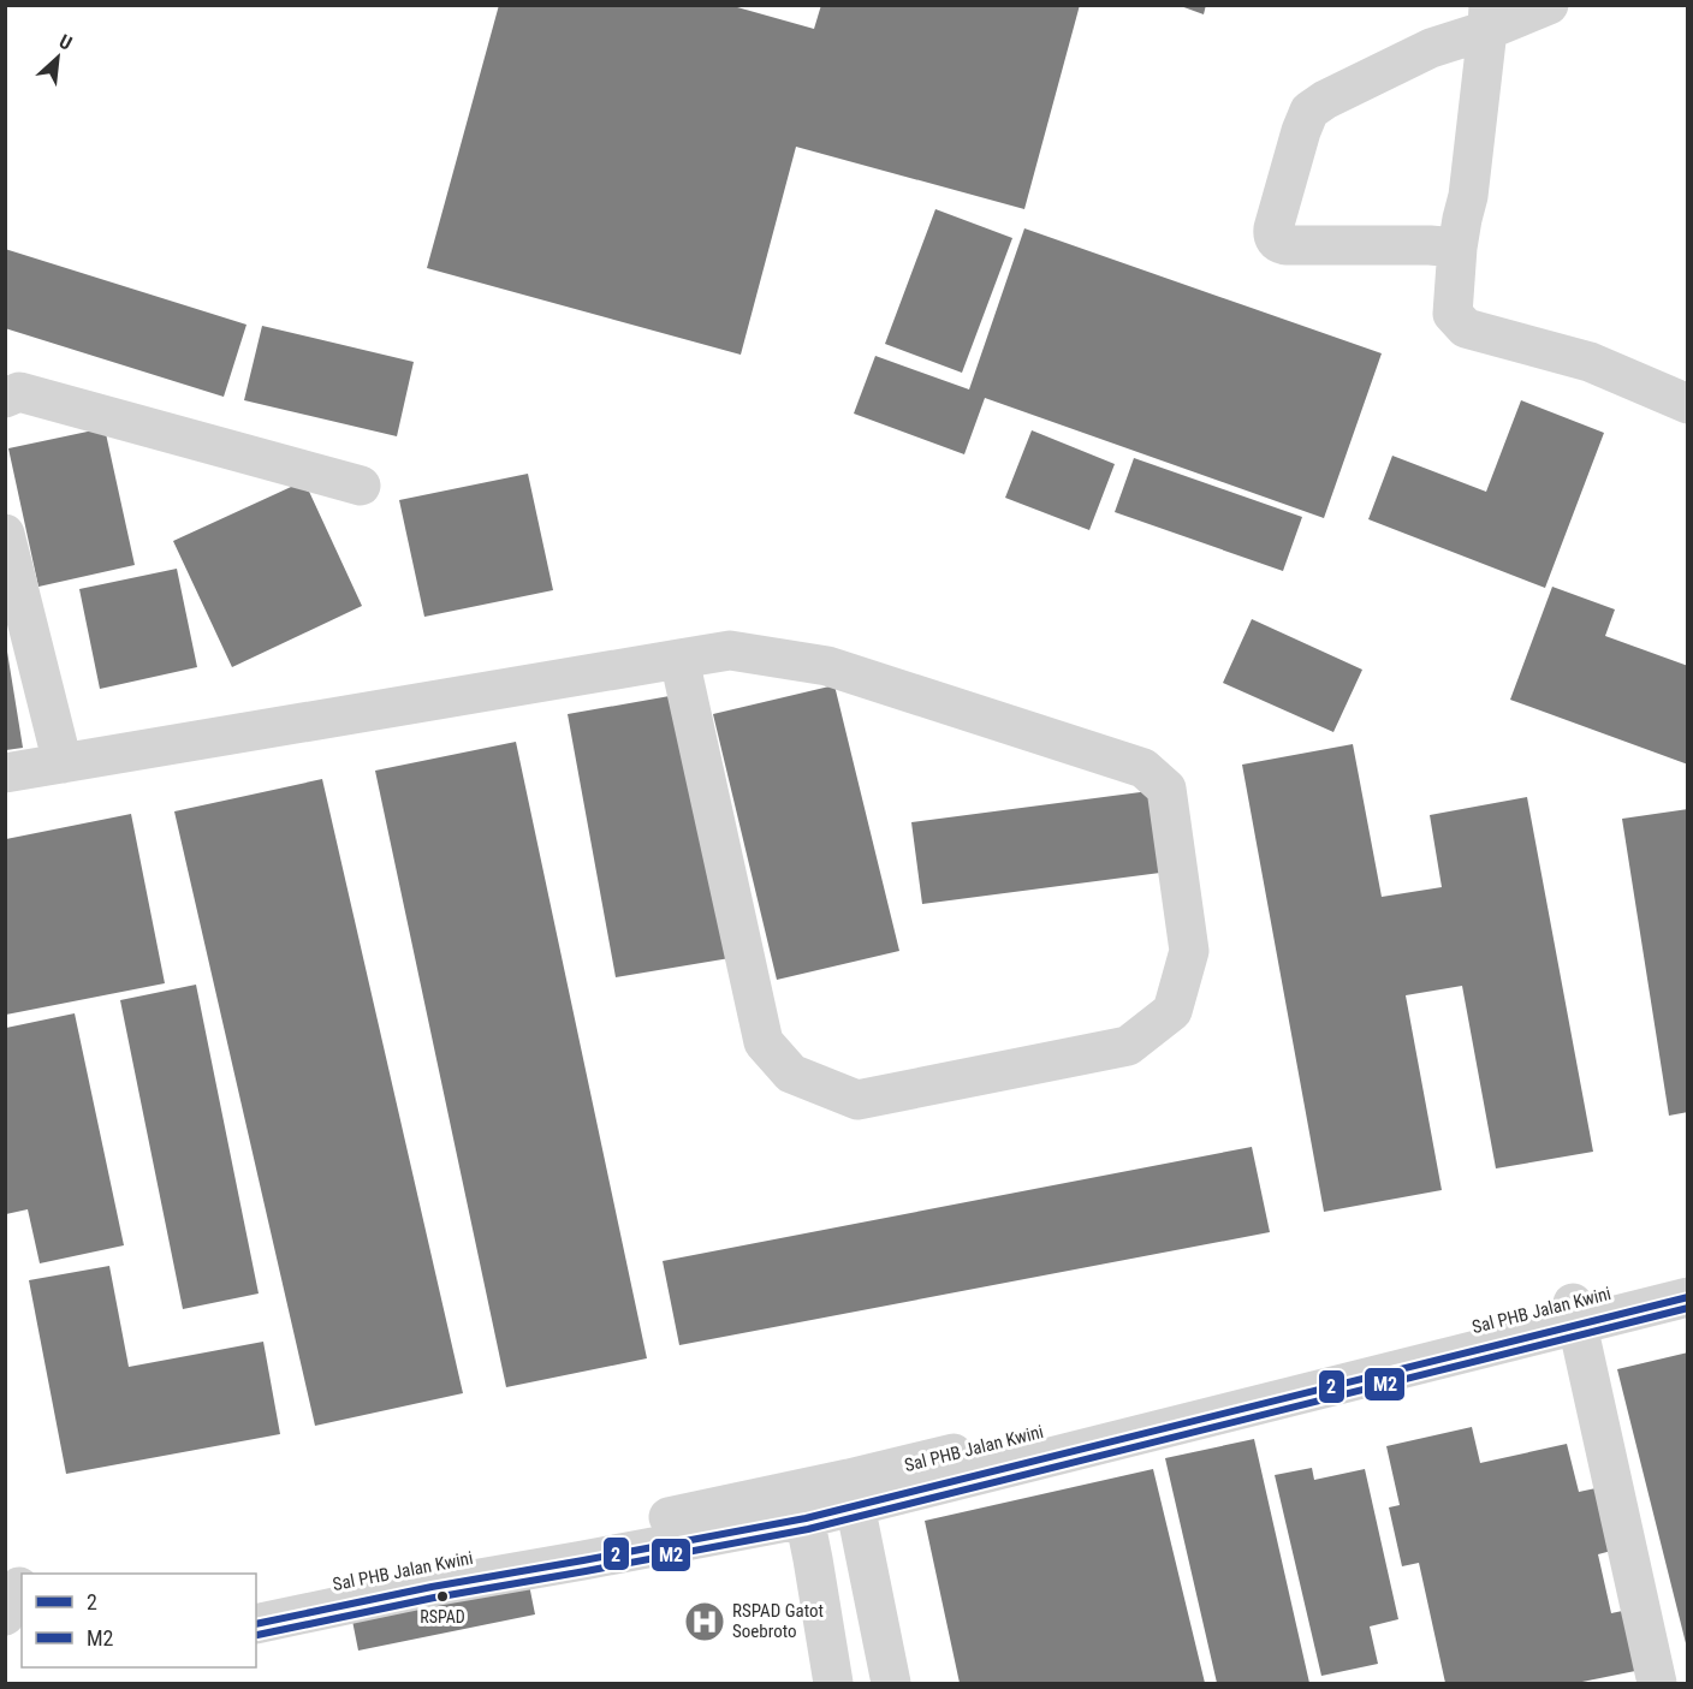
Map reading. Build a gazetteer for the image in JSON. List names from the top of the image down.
{
  "streets": {
    "street": ["Sal PHB Jalan Kwini"]
  },
  "places": {
    "other": ["RSPAD"],
    "hospital": ["RSPAD Gatot Soebroto"]
  },
  "lines": ["transit line 2", "transit line M2"],
  "legend": ["2", "M2"],
  "north": "top right"
}
